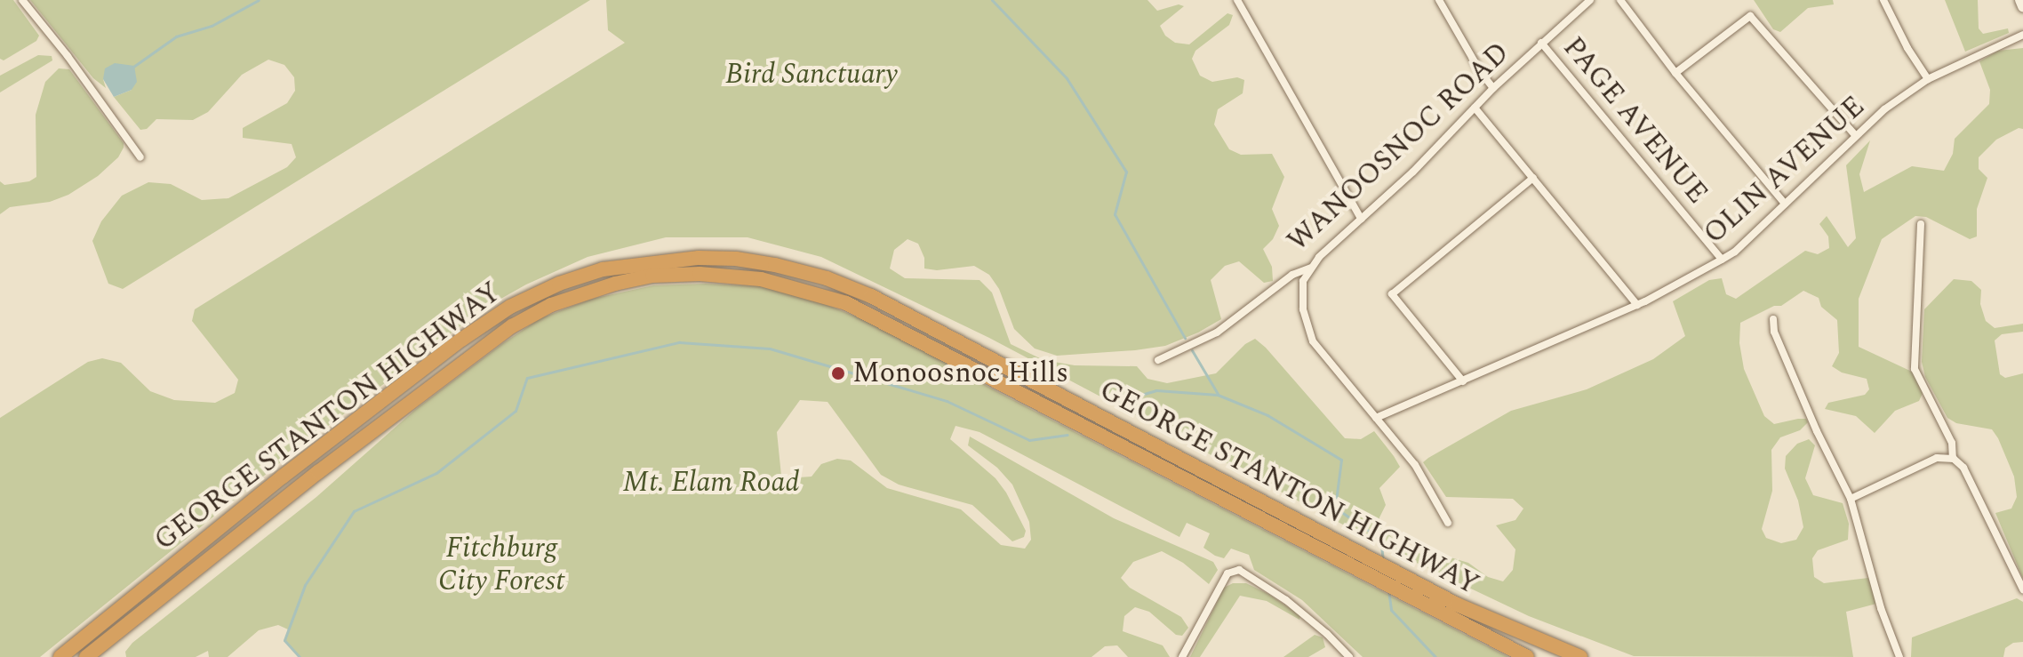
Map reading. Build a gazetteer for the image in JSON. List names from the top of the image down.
{
  "streets": {
    "highway": ["GEORGE STANTON HIGHWAY"],
    "street": ["PAGE AVENUE", "WANOOSNOC ROAD", "OLIN AVENUE"]
  },
  "crossings": [
    ["PAGE AVENUE", "WANOOSNOC ROAD"],
    ["PAGE AVENUE", "OLIN AVENUE"]
  ],
  "parks": ["Bird Sanctuary", "Mt. Elam Road", "Fitchburg City Forest"],
  "places": ["Monoosnoc Hills"]
}
